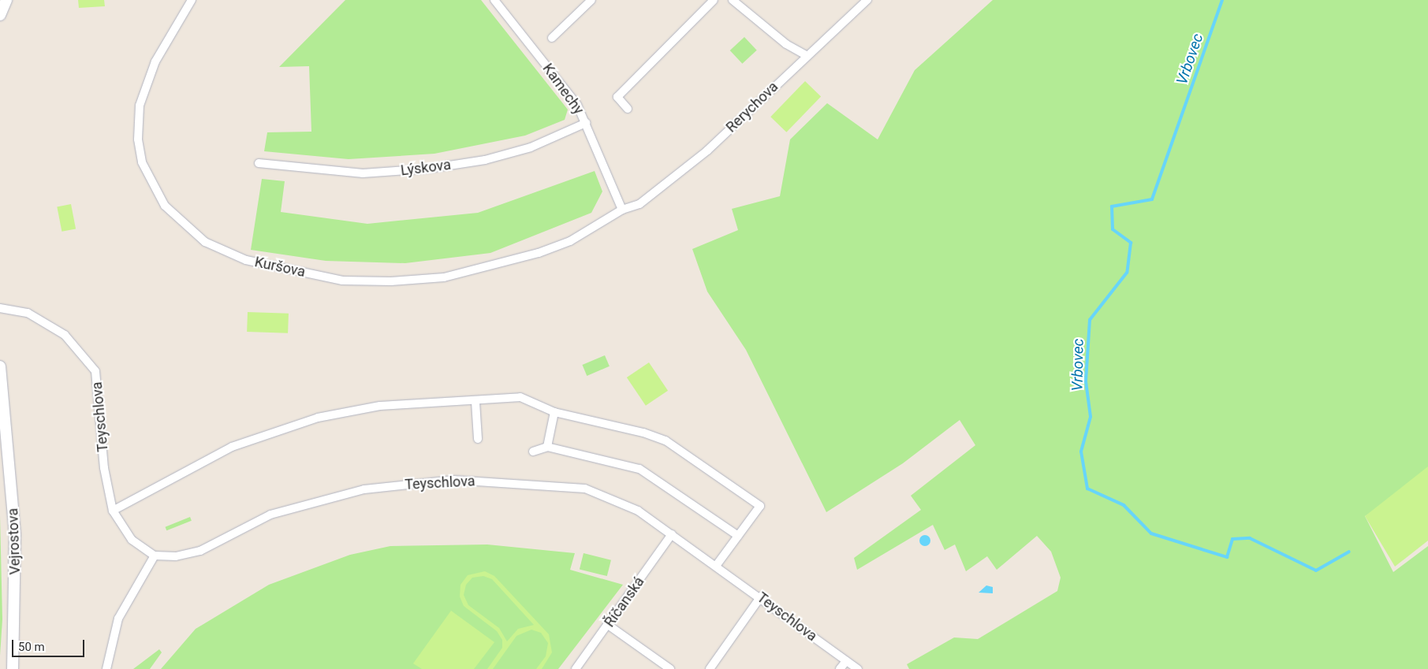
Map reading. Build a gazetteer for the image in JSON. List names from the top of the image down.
{
  "streets": {
    "street": [
      "Kamechy",
      "Rerychova",
      "Lýskova",
      "Kuršova",
      "Teyschlova",
      "Vejrostova",
      "Říčanská"
    ]
  },
  "crossings": [
    ["Kamechy", "Rerychova"],
    ["Kamechy", "Lýskova"],
    ["Kamechy", "Kuršova"],
    ["Rerychova", "Kuršova"],
    ["Teyschlova", "Říčanská"]
  ],
  "water": ["Vrbovec"],
  "scale_bar": "50 m"
}
